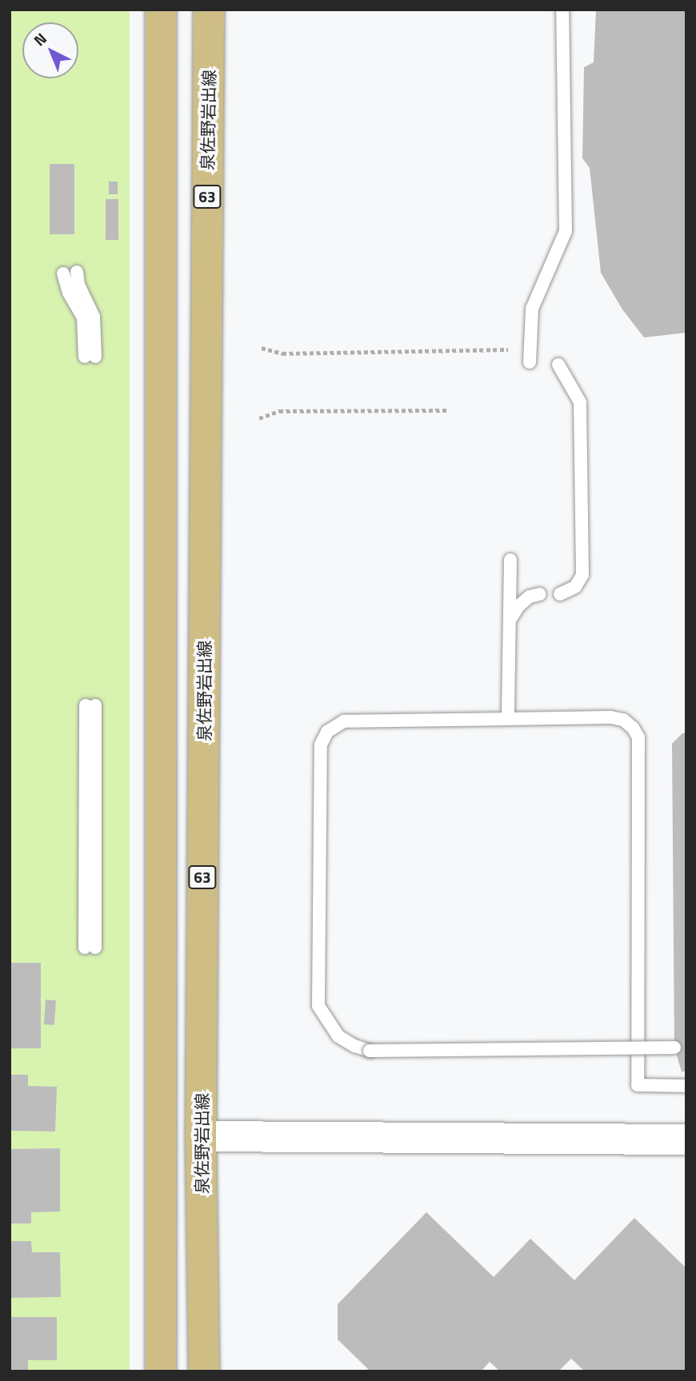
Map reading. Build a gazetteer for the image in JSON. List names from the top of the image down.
{
  "streets": {
    "main road": ["泉佐野岩出線", "63"]
  },
  "north": "top left"
}
